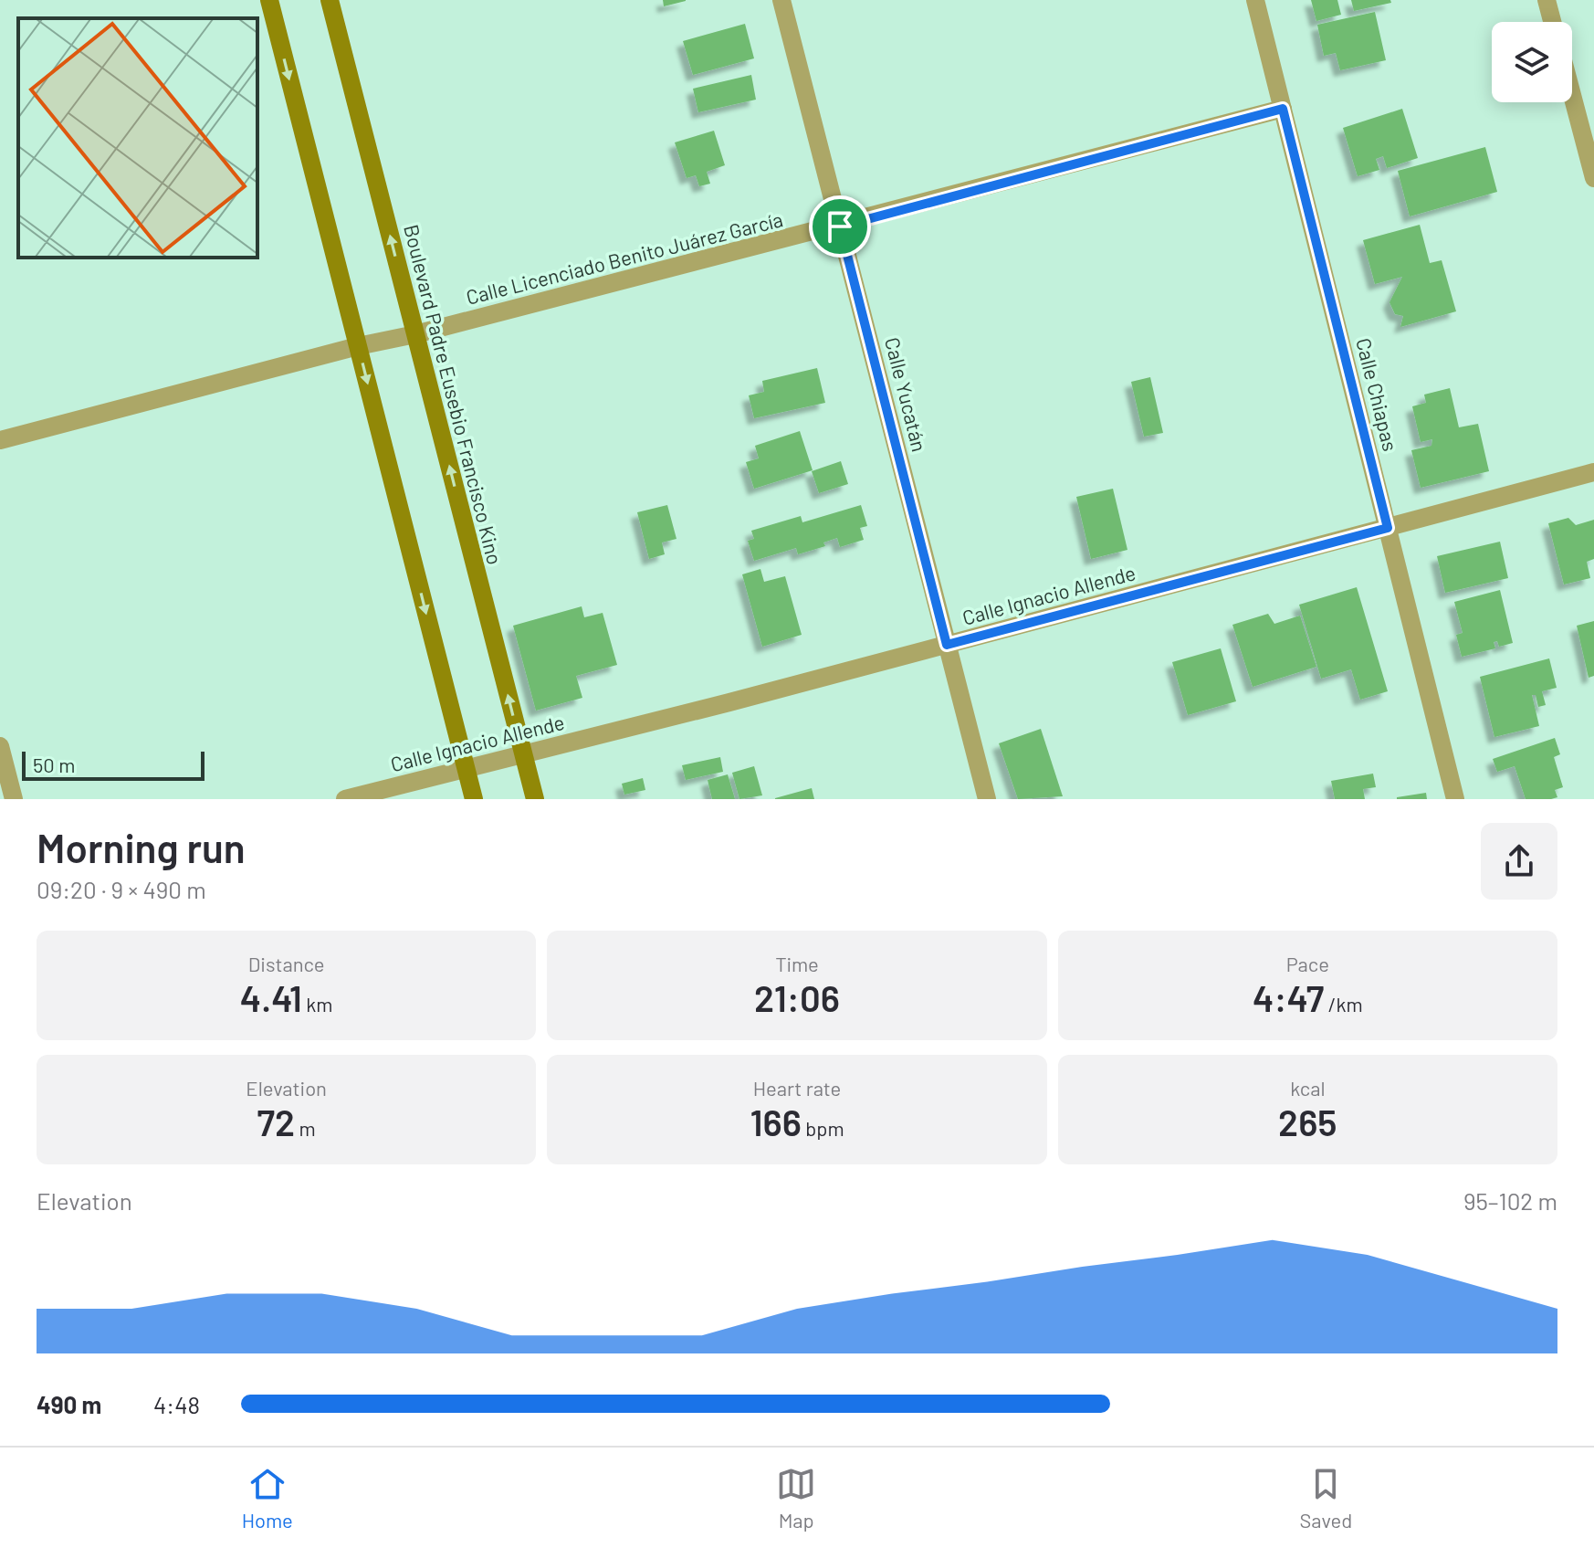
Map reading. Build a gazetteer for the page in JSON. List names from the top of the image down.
{
  "streets": {
    "street": [
      "Calle Licenciado Benito Juárez García",
      "Boulevard Padre Eusebio Francisco Kino",
      "Calle Yucatán",
      "Calle Chiapas",
      "Calle Ignacio Allende"
    ]
  },
  "crossings": [
    ["Calle Licenciado Benito Juárez García", "Boulevard Padre Eusebio Francisco Kino"],
    ["Calle Licenciado Benito Juárez García", "Calle Yucatán"],
    ["Calle Licenciado Benito Juárez García", "Calle Chiapas"],
    ["Boulevard Padre Eusebio Francisco Kino", "Calle Ignacio Allende"],
    ["Calle Yucatán", "Calle Ignacio Allende"],
    ["Calle Chiapas", "Calle Ignacio Allende"]
  ],
  "scale_bar": "50 m",
  "page": {
    "scale": "50 m",
    "heading": ["Morning run", "09:20 · 9 × 490 m"],
    "stats": [
      ["Distance", "4.41 km"],
      ["Time", "21:06"],
      ["Pace", "4:47 /km"],
      ["Elevation", "72 m"],
      ["Heart rate", "166 bpm"],
      ["kcal", "265"]
    ],
    "chart": ["Elevation", "95–102 m"],
    "list": [
      {
        "name": "490 m",
        "note": "4:48"
      }
    ],
    "tabs": ["Home", "Map", "Saved"]
  }
}
